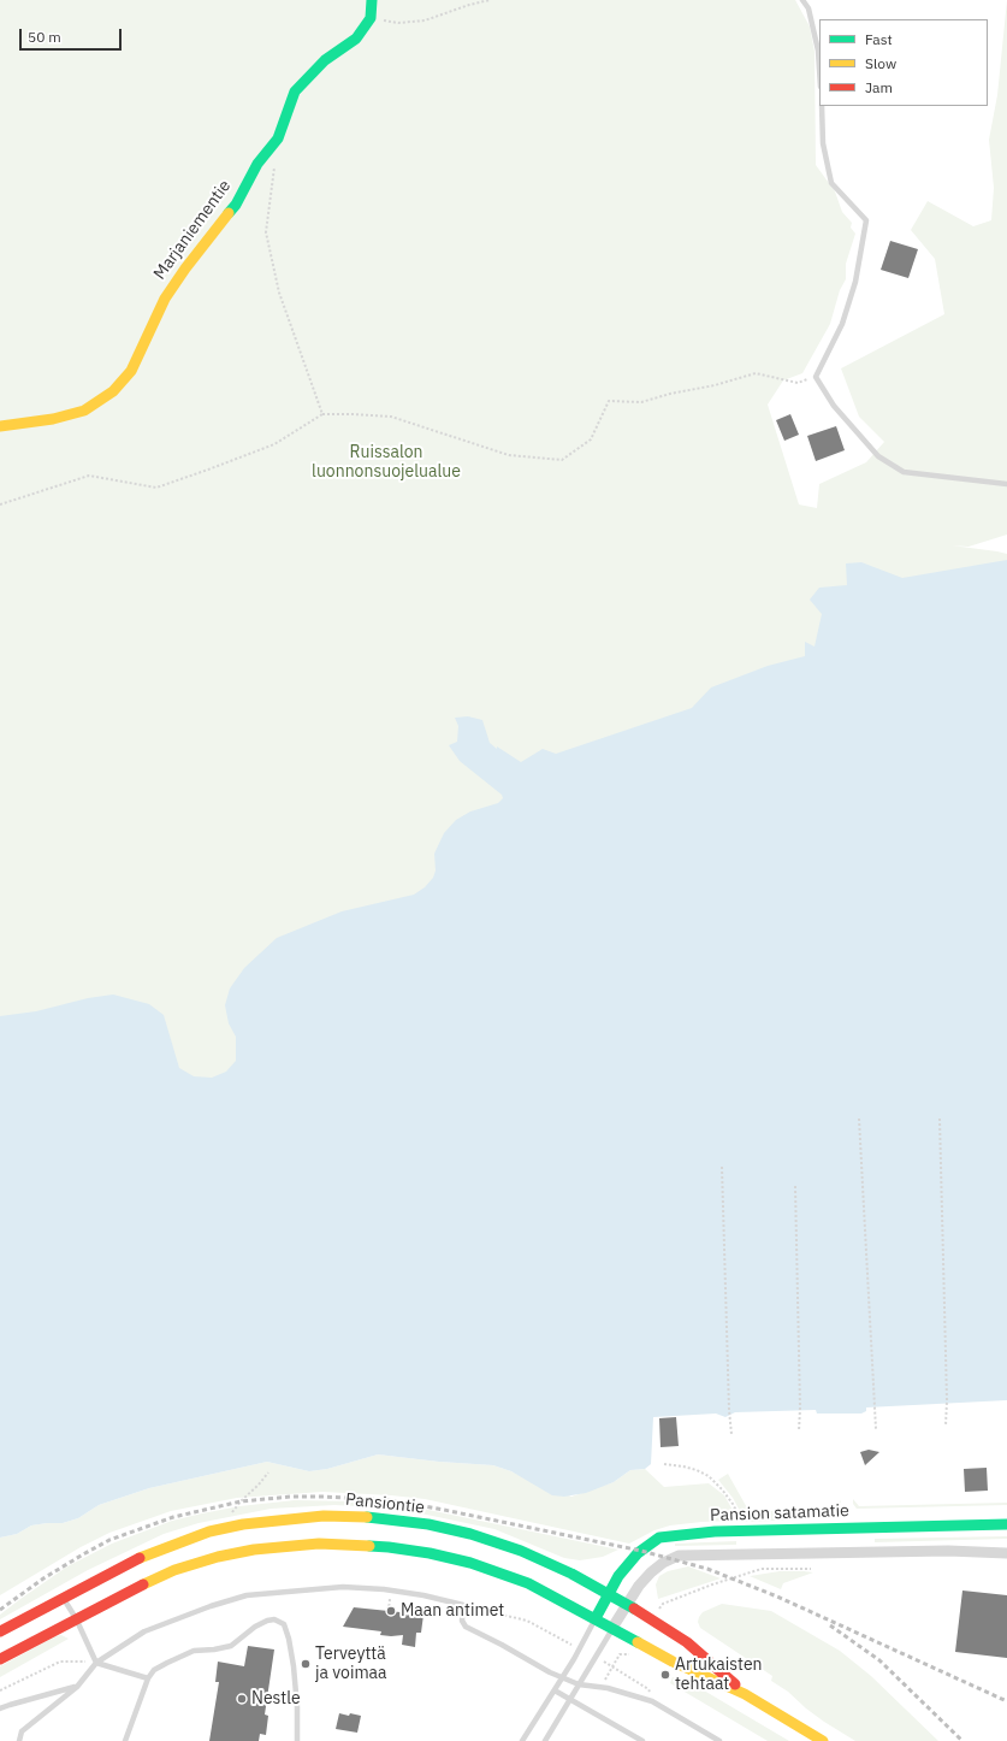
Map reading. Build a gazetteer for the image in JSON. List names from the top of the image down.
{
  "streets": {
    "street": ["Marjaniementie", "Pansiontie", "Pansion satamatie"]
  },
  "crossings": [
    ["Pansiontie", "Pansion satamatie"]
  ],
  "parks": ["Ruissalon luonnonsuojelualue"],
  "places": [
    "Maan antimet",
    "Terveyttä ja voimaa",
    "Artukaisten tehtaat",
    "Nestle"
  ],
  "legend": ["Fast", "Slow", "Jam"],
  "scale_bar": "50 m"
}
